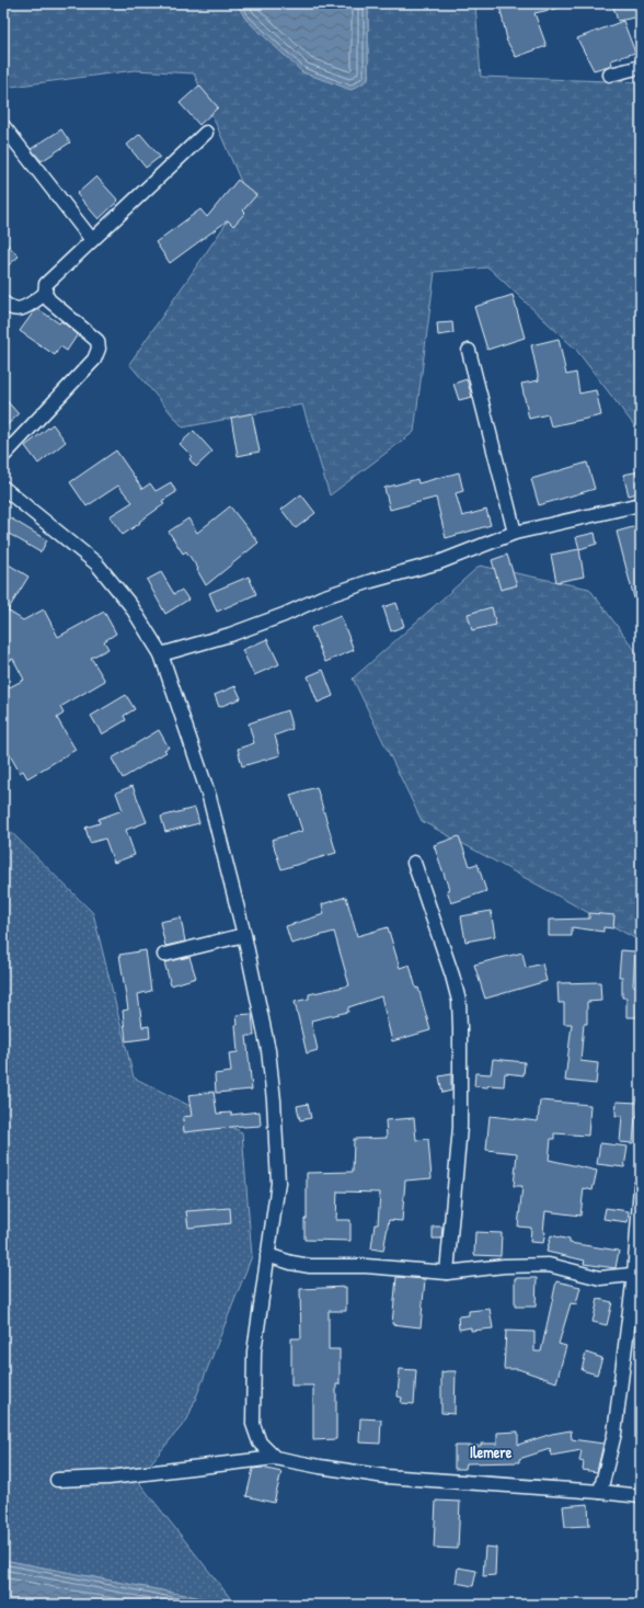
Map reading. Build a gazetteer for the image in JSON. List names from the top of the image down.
{
  "districts": ["Ilemere"]
}
